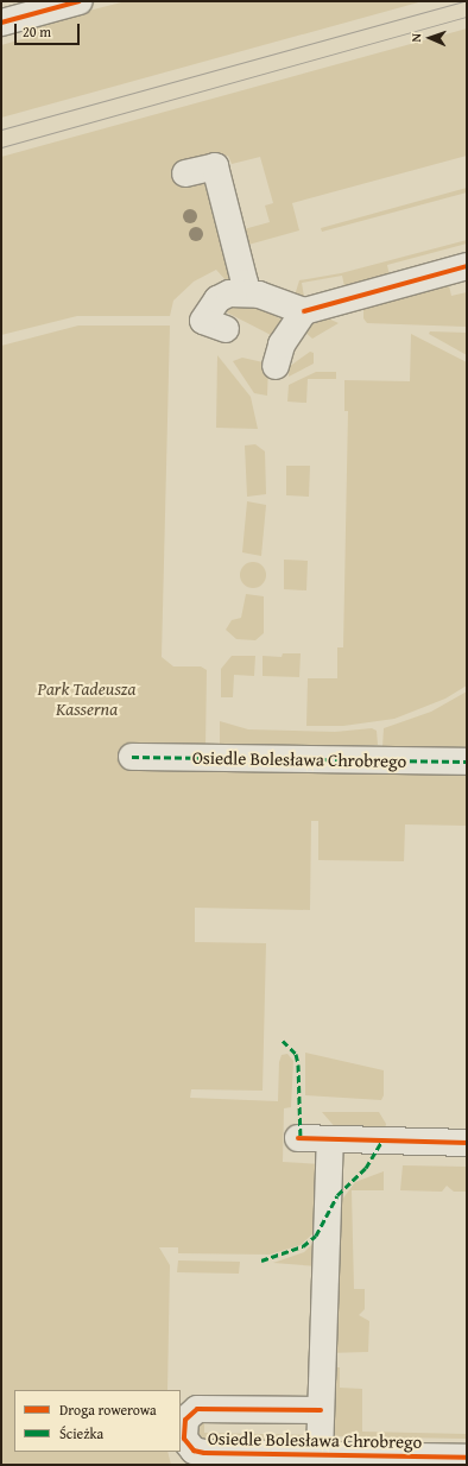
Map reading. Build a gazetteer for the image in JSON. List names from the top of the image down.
{
  "streets": {
    "street": ["Osiedle Bolesława Chrobrego"]
  },
  "parks": ["Park Tadeusza Kasserna"],
  "legend": ["Droga rowerowa", "Ścieżka"],
  "scale_bar": "20 m",
  "north": "left"
}
